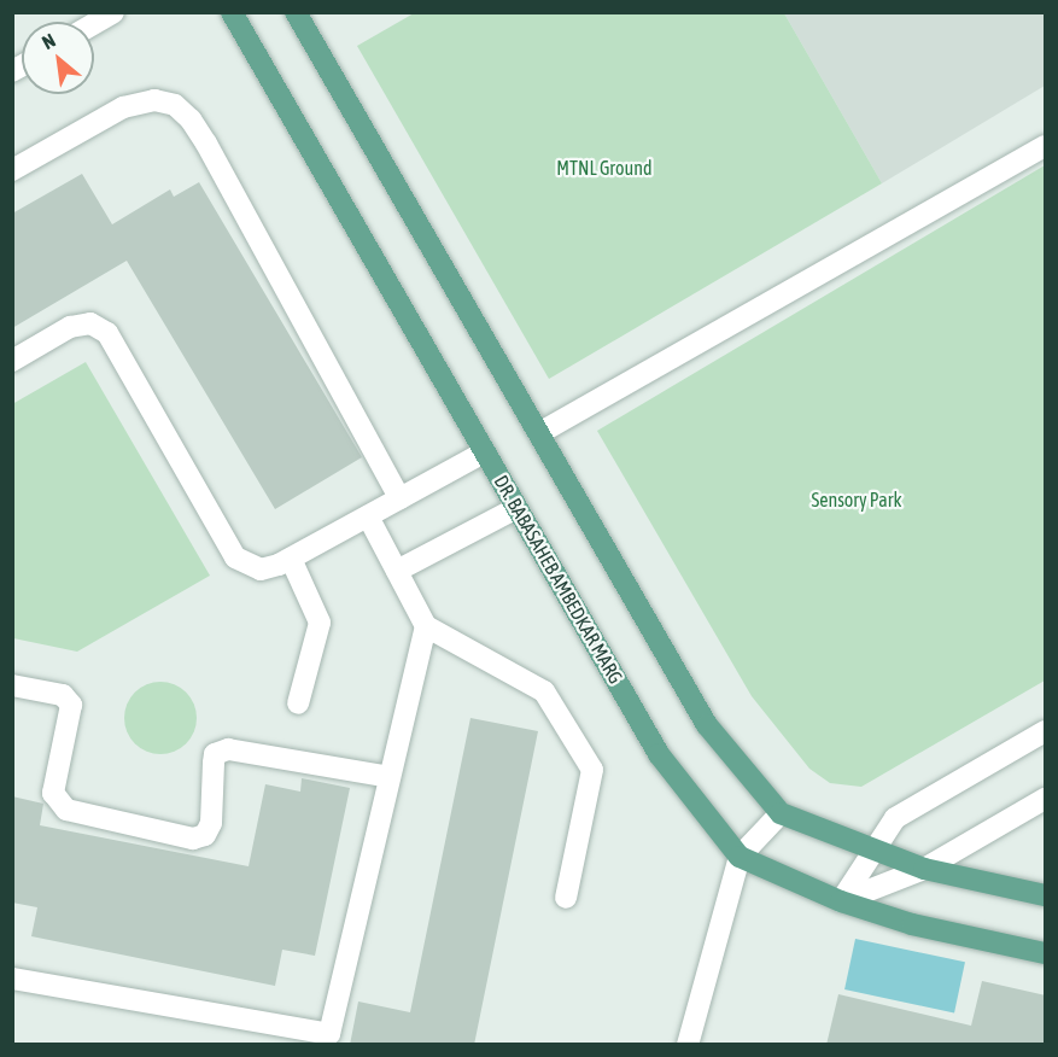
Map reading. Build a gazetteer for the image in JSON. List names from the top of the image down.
{
  "streets": {
    "main road": ["DR. BABASAHEB AMBEDKAR MARG"]
  },
  "parks": ["MTNL Ground", "Sensory Park"],
  "north": "top left"
}
